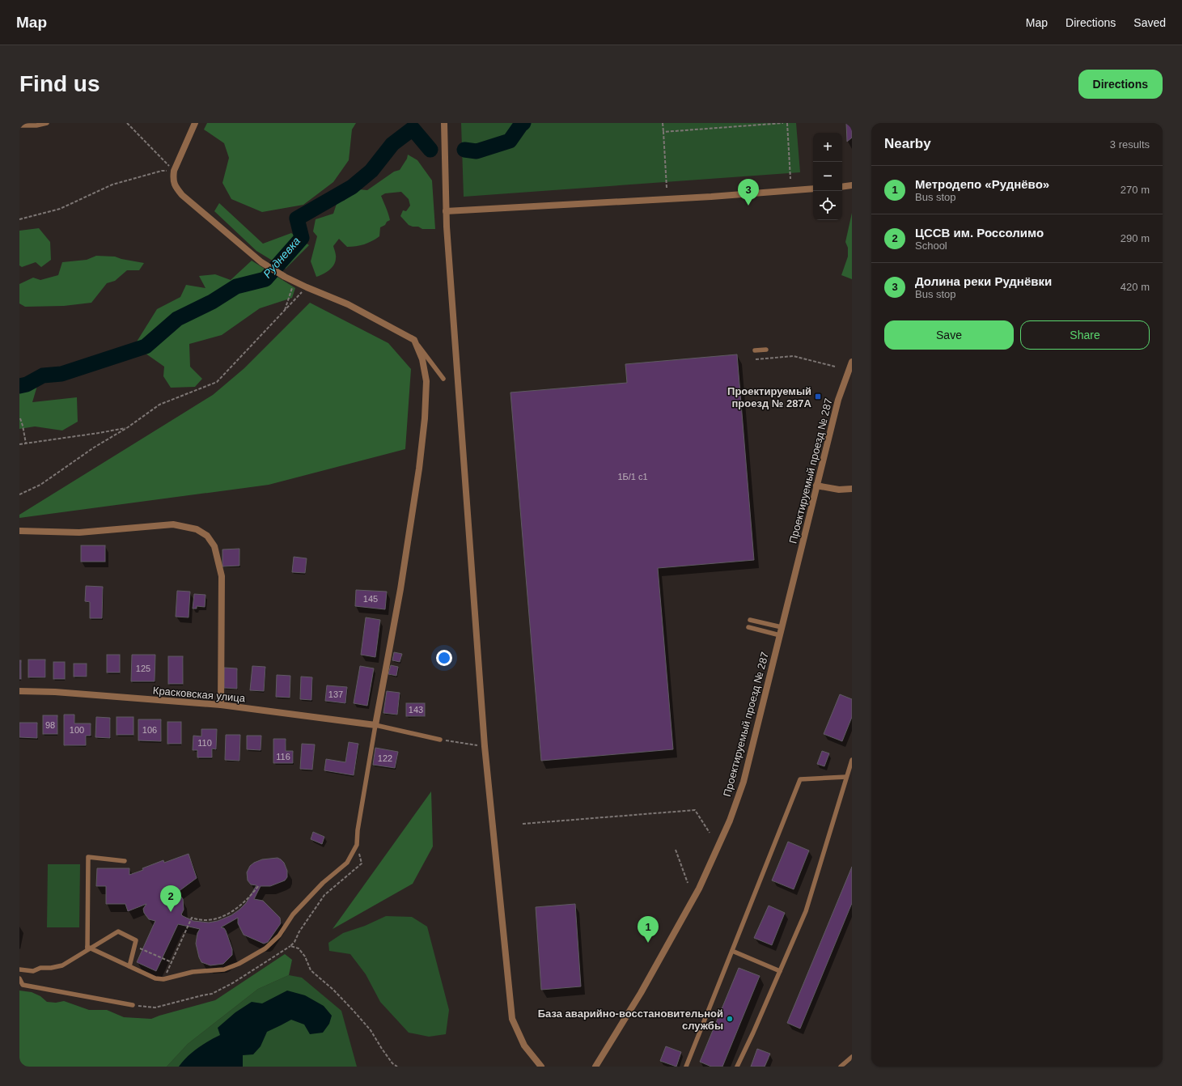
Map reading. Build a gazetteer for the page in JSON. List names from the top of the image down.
{
  "streets": {
    "street": ["Проектируемый проезд № 287", "Красковская улица"]
  },
  "water": ["Рудневка"],
  "places": {
    "transit": ["Проектируемый проезд № 287А"],
    "other": ["База аварийно-восстановительной службы"]
  },
  "house_numbers": [
    "1Б/1 с1",
    "145",
    "125",
    "137",
    "143",
    "98",
    "100",
    "106",
    "110",
    "116",
    "122"
  ],
  "page": {
    "header": "Map",
    "nav": ["Map", "Directions", "Saved"],
    "buttons": [
      "Directions",
      ["Save", "Share"]
    ],
    "title": "Find us",
    "heading": ["Nearby", "3 results"],
    "map_buttons": ["+", "−"],
    "list": [
      {
        "mark": "1",
        "name": "Метродепо «Руднёво»",
        "note": "Bus stop",
        "value": "270 m"
      },
      {
        "mark": "2",
        "name": "ЦССВ им. Россолимо",
        "note": "School",
        "value": "290 m"
      },
      {
        "mark": "3",
        "name": "Долина реки Руднёвки",
        "note": "Bus stop",
        "value": "420 m"
      }
    ],
    "pins": ["3", "2", "1"]
  }
}
